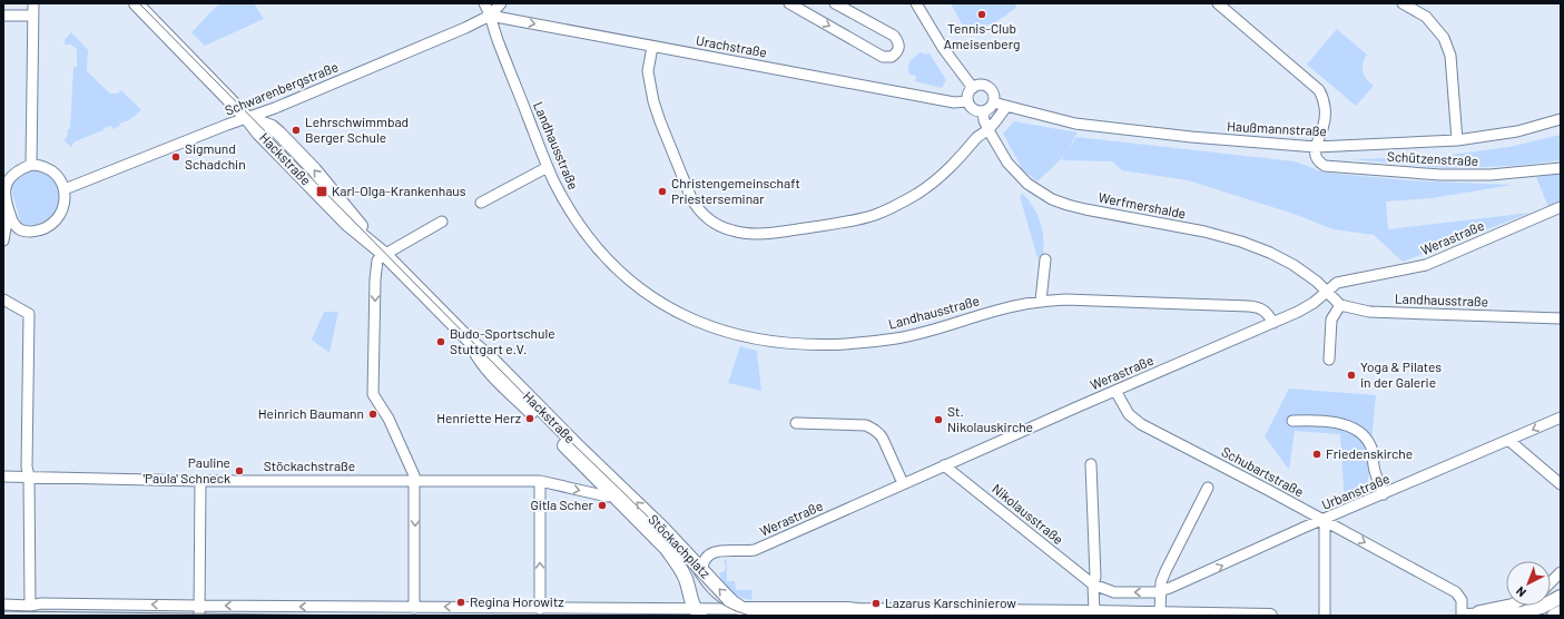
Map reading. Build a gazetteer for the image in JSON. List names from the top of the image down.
{
  "streets": {
    "main road": ["Hackstraße", "Stöckachplatz"],
    "street": [
      "Urachstraße",
      "Schwarenbergstraße",
      "Haußmannstraße",
      "Landhausstraße",
      "Schützenstraße",
      "Werfmershalde",
      "Werastraße",
      "Stöckachstraße",
      "Schubartstraße",
      "Urbanstraße",
      "Nikolausstraße"
    ]
  },
  "crossings": [
    ["Urachstraße", "Schwarenbergstraße"],
    ["Urachstraße", "Haußmannstraße"],
    ["Urachstraße", "Landhausstraße"],
    ["Urachstraße", "Werfmershalde"],
    ["Schwarenbergstraße", "Landhausstraße"],
    ["Schwarenbergstraße", "Hackstraße"],
    ["Haußmannstraße", "Schützenstraße"],
    ["Haußmannstraße", "Werfmershalde"],
    ["Landhausstraße", "Werastraße"],
    ["Hackstraße", "Stöckachstraße"],
    ["Hackstraße", "Stöckachplatz"],
    ["Werfmershalde", "Werastraße"],
    ["Werastraße", "Schubartstraße"],
    ["Werastraße", "Nikolausstraße"],
    ["Werastraße", "Stöckachplatz"],
    ["Stöckachstraße", "Stöckachplatz"],
    ["Schubartstraße", "Urbanstraße"],
    ["Urbanstraße", "Nikolausstraße"]
  ],
  "one_way": ["Schubartstraße", "Stöckachplatz"],
  "places": {
    "other": [
      "Tennis-Club Ameisenberg",
      "Lehrschwimmbad Berger Schule",
      "Sigmund Schadchin",
      "Christengemeinschaft Priesterseminar",
      "Budo-Sportschule Stuttgart e.V.",
      "Yoga & Pilates in der Galerie",
      "Heinrich Baumann",
      "Henriette Herz",
      "St. Nikolauskirche",
      "Friedenskirche",
      "Pauline 'Paula' Schneck",
      "Gitla Scher",
      "Regina Horowitz",
      "Lazarus Karschinierow"
    ],
    "transit": ["Karl-Olga-Krankenhaus"]
  },
  "north": "bottom left"
}
